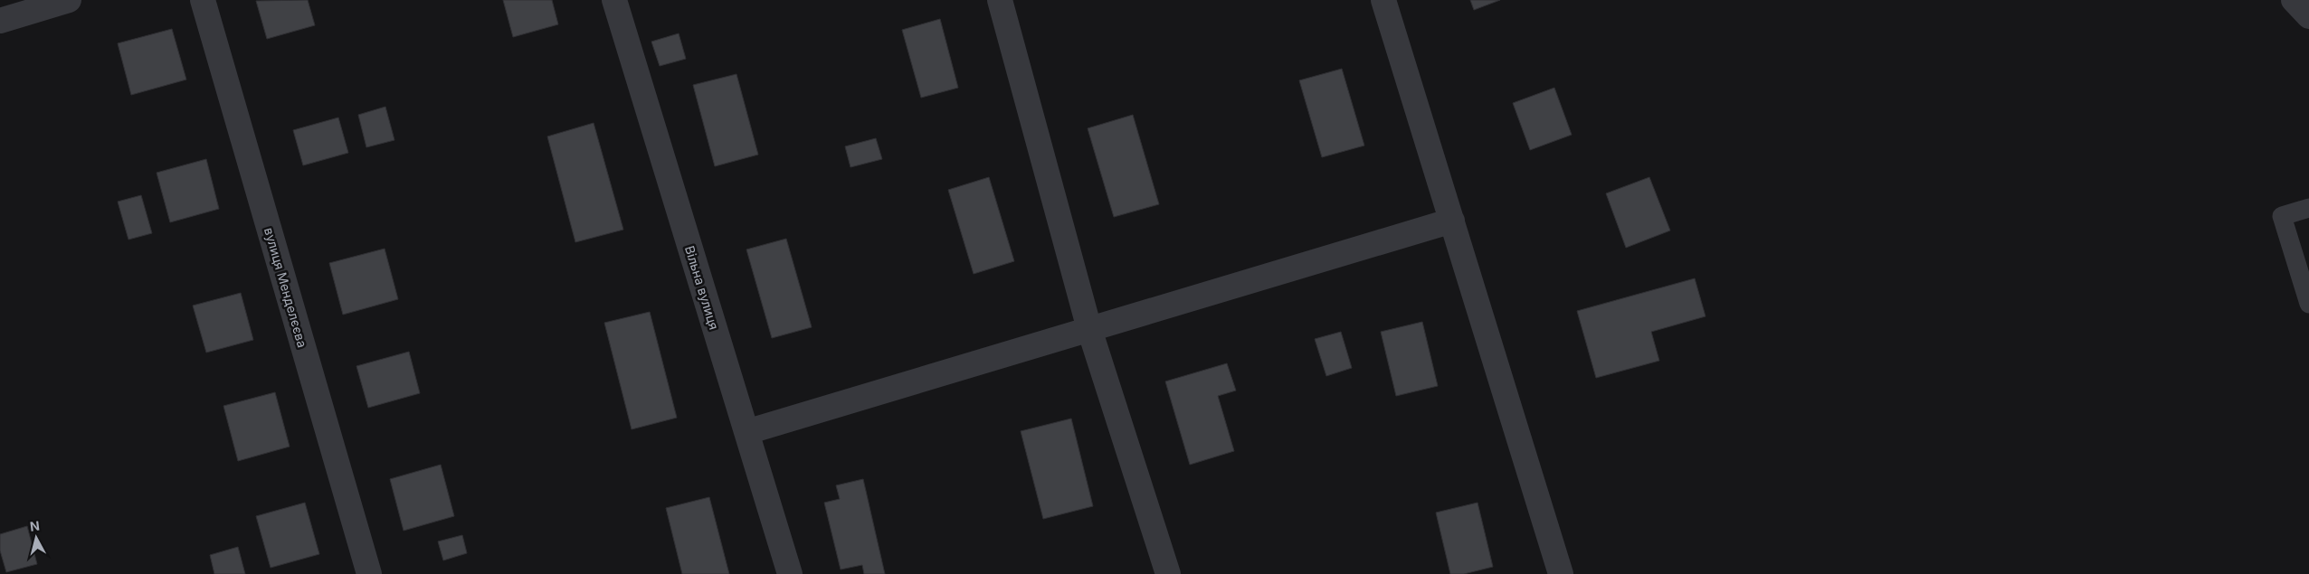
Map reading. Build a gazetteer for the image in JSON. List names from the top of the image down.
{
  "streets": {
    "street": ["вулиця Менделєєва", "Вільна вулиця"]
  },
  "north": "top"
}
